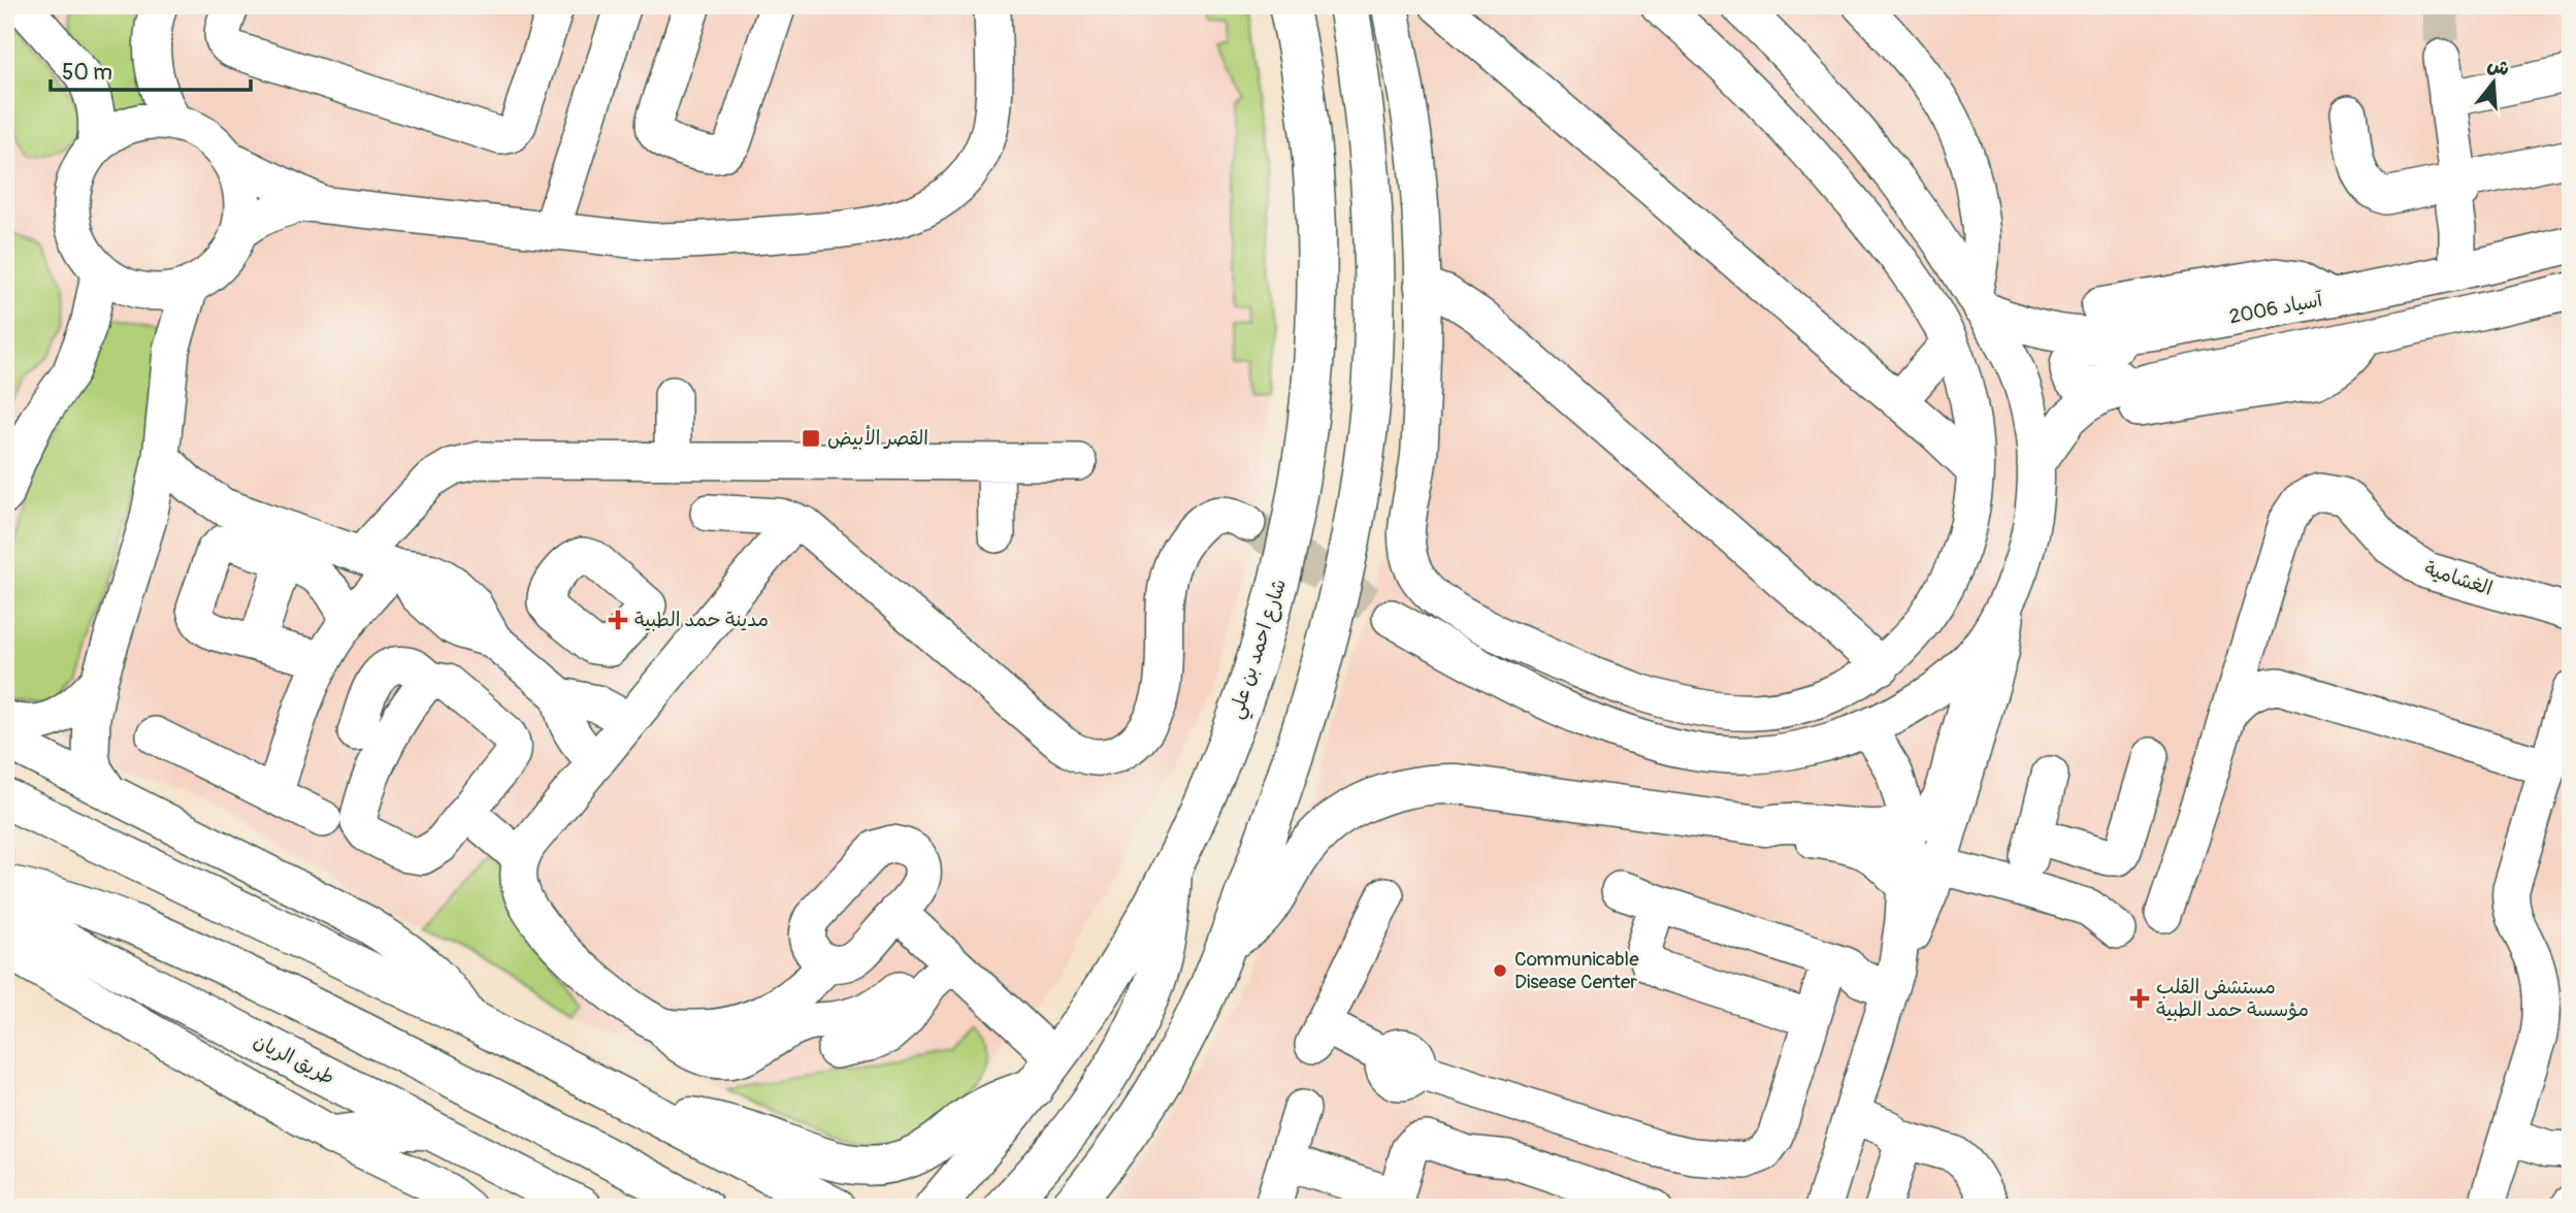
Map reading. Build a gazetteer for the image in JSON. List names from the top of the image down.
{
  "streets": {
    "main road": ["شارع احمد بن علي", "طريق الريان"],
    "street": ["آسياد 2006", "الغشامية"]
  },
  "places": {
    "transit": ["القصر الأبيض"],
    "health": ["مدينة حمد الطبية", "مستشفى القلب مؤسسة حمد الطبية"],
    "other": ["Communicable Disease Center"]
  },
  "scale_bar": "50 m",
  "north": "top"
}
